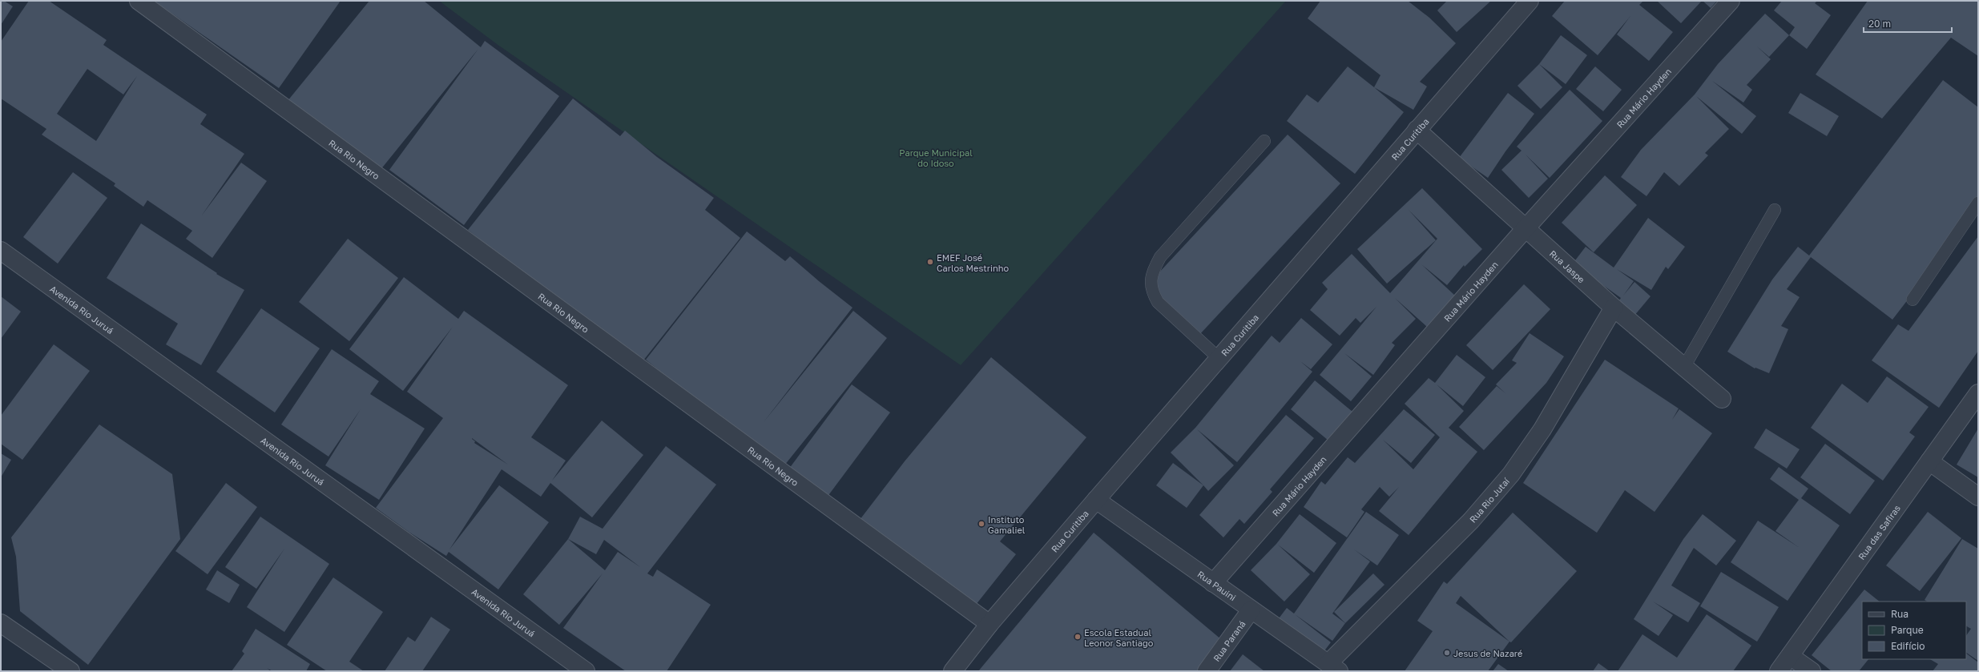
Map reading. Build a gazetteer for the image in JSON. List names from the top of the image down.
{
  "streets": {
    "street": [
      "Rua Mário Hayden",
      "Rua Curitiba",
      "Rua Rio Negro",
      "Rua Jaspe",
      "Avenida Rio Juruá",
      "Rua Rio Jutaí",
      "Rua das Safiras",
      "Rua Pauini",
      "Rua Paraná"
    ]
  },
  "crossings": [
    ["Rua Mário Hayden", "Rua Jaspe"],
    ["Rua Mário Hayden", "Rua Pauini"],
    ["Rua Curitiba", "Rua Rio Negro"],
    ["Rua Curitiba", "Rua Jaspe"],
    ["Rua Curitiba", "Rua Pauini"],
    ["Rua Jaspe", "Rua Rio Jutaí"],
    ["Rua Rio Jutaí", "Rua Pauini"],
    ["Rua Pauini", "Rua Paraná"]
  ],
  "parks": ["Parque Municipal do Idoso"],
  "places": [
    "EMEF José Carlos Mestrinho",
    "Instituto Gamaliel",
    "Escola Estadual Leonor Santiago",
    "Jesus de Nazaré"
  ],
  "legend": ["Rua", "Parque", "Edifício"],
  "scale_bar": "20 m"
}
